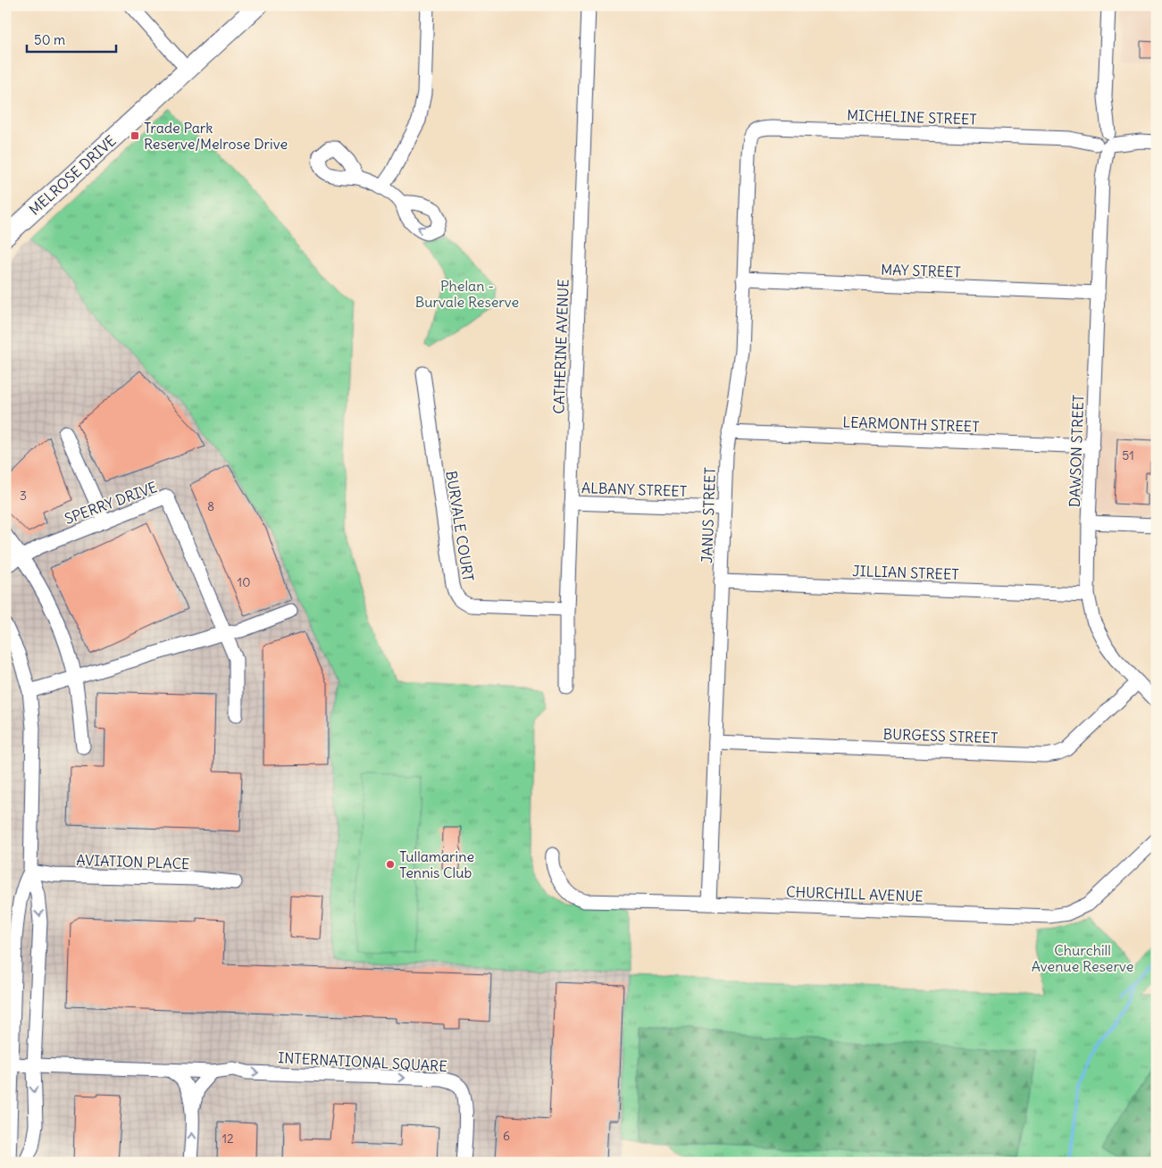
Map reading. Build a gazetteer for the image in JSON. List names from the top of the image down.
{
  "streets": {
    "street": [
      "MICHELINE STREET",
      "MELROSE DRIVE",
      "MAY STREET",
      "CATHERINE AVENUE",
      "LEARMONTH STREET",
      "DAWSON STREET",
      "ALBANY STREET",
      "SPERRY DRIVE",
      "JANUS STREET",
      "BURVALE COURT",
      "JILLIAN STREET",
      "BURGESS STREET",
      "AVIATION PLACE",
      "CHURCHILL AVENUE",
      "INTERNATIONAL SQUARE"
    ]
  },
  "crossings": [
    ["MICHELINE STREET", "DAWSON STREET"],
    ["MICHELINE STREET", "JANUS STREET"],
    ["MAY STREET", "DAWSON STREET"],
    ["MAY STREET", "JANUS STREET"],
    ["CATHERINE AVENUE", "ALBANY STREET"],
    ["CATHERINE AVENUE", "BURVALE COURT"],
    ["LEARMONTH STREET", "DAWSON STREET"],
    ["LEARMONTH STREET", "JANUS STREET"],
    ["DAWSON STREET", "JILLIAN STREET"],
    ["DAWSON STREET", "BURGESS STREET"],
    ["ALBANY STREET", "JANUS STREET"],
    ["JANUS STREET", "JILLIAN STREET"],
    ["JANUS STREET", "BURGESS STREET"],
    ["JANUS STREET", "CHURCHILL AVENUE"]
  ],
  "one_way": ["INTERNATIONAL SQUARE"],
  "parks": ["Phelan - Burvale Reserve", "Churchill Avenue Reserve"],
  "places": {
    "transit": ["Trade Park Reserve/Melrose Drive"],
    "other": ["Tullamarine Tennis Club"]
  },
  "house_numbers": [
    "51",
    "3",
    "8",
    "10",
    "6",
    "12"
  ],
  "scale_bar": "50 m"
}
